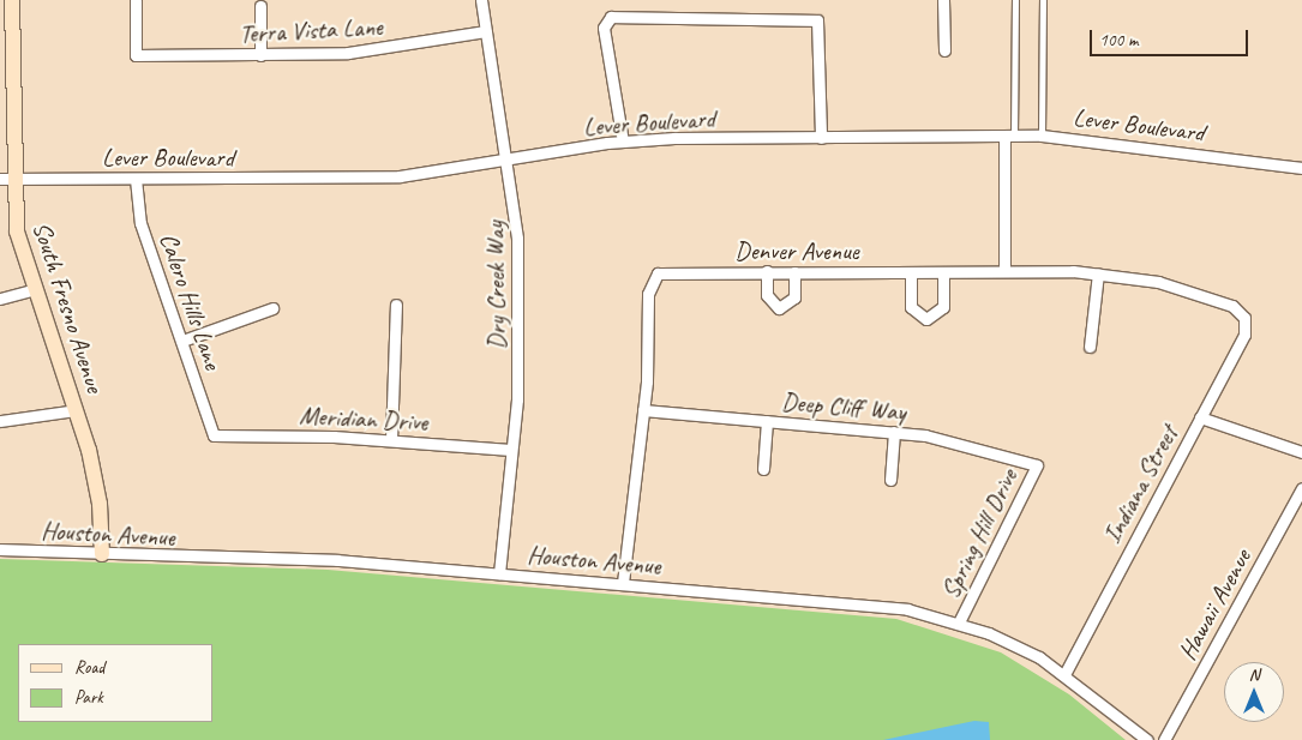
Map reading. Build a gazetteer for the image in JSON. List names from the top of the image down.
{
  "streets": {
    "street": [
      "Terra Vista Lane",
      "Lever Boulevard",
      "Denver Avenue",
      "Dry Creek Way",
      "Calero Hills Lane",
      "South Fresno Avenue",
      "Deep Cliff Way",
      "Meridian Drive",
      "Indiana Street",
      "Houston Avenue",
      "Spring Hill Drive",
      "Hawaii Avenue"
    ]
  },
  "crossings": [
    ["Terra Vista Lane", "Dry Creek Way"],
    ["Lever Boulevard", "Dry Creek Way"],
    ["Lever Boulevard", "Calero Hills Lane"],
    ["Lever Boulevard", "South Fresno Avenue"],
    ["Denver Avenue", "Deep Cliff Way"],
    ["Denver Avenue", "Indiana Street"],
    ["Denver Avenue", "Houston Avenue"],
    ["Dry Creek Way", "Meridian Drive"],
    ["Dry Creek Way", "Houston Avenue"],
    ["Calero Hills Lane", "Meridian Drive"],
    ["South Fresno Avenue", "Houston Avenue"],
    ["Deep Cliff Way", "Spring Hill Drive"],
    ["Indiana Street", "Houston Avenue"],
    ["Houston Avenue", "Spring Hill Drive"]
  ],
  "legend": ["Road", "Park"],
  "scale_bar": "100 m",
  "north": "top"
}
